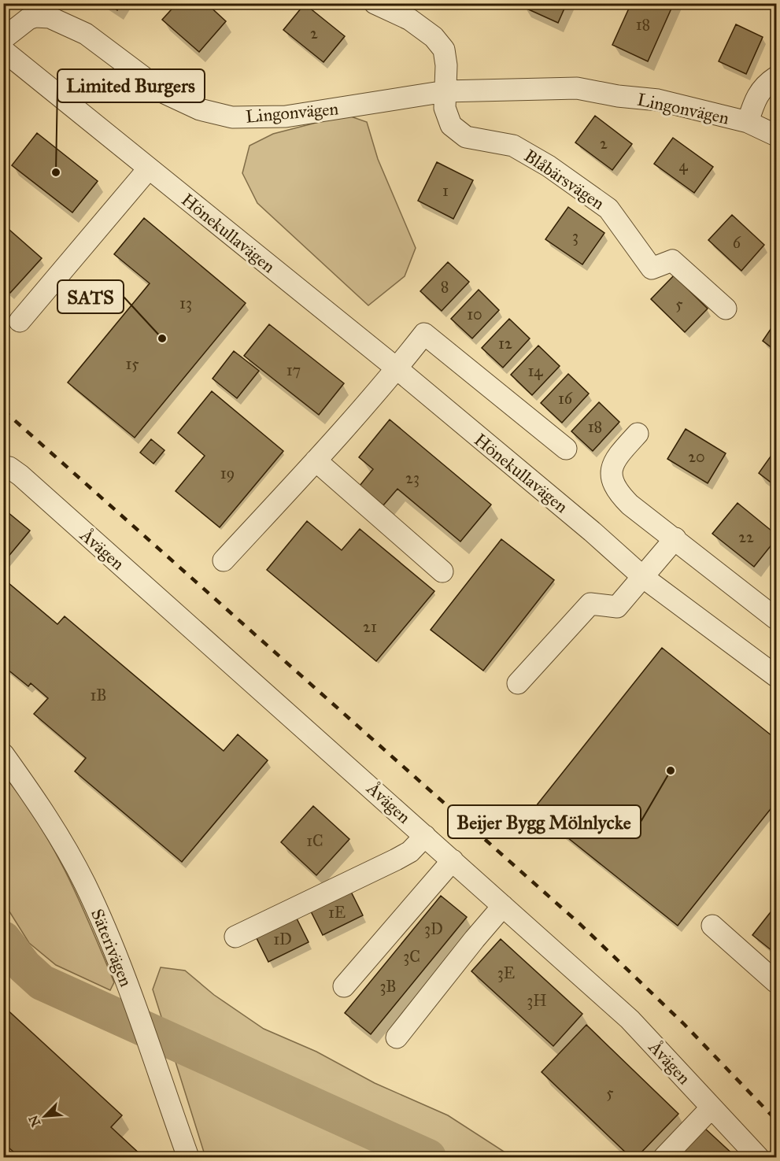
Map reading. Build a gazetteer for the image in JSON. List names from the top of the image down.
{
  "streets": {
    "street": [
      "Lingonvägen",
      "Blåbärsvägen",
      "Hönekullavägen",
      "Åvägen",
      "Säterivägen"
    ]
  },
  "crossings": [
    ["Lingonvägen", "Blåbärsvägen"]
  ],
  "places": ["Limited Burgers", "SATS", "Beijer Bygg Mölnlycke"],
  "house_numbers": [
    "18",
    "2",
    "2",
    "4",
    "1",
    "3",
    "6",
    "8",
    "13",
    "5",
    "10",
    "12",
    "15",
    "17",
    "14",
    "16",
    "18",
    "20",
    "19",
    "23",
    "22",
    "21",
    "1B",
    "1C",
    "1E",
    "3D",
    "1D",
    "3C",
    "3E",
    "3B",
    "3H",
    "5"
  ],
  "north": "bottom left"
}
